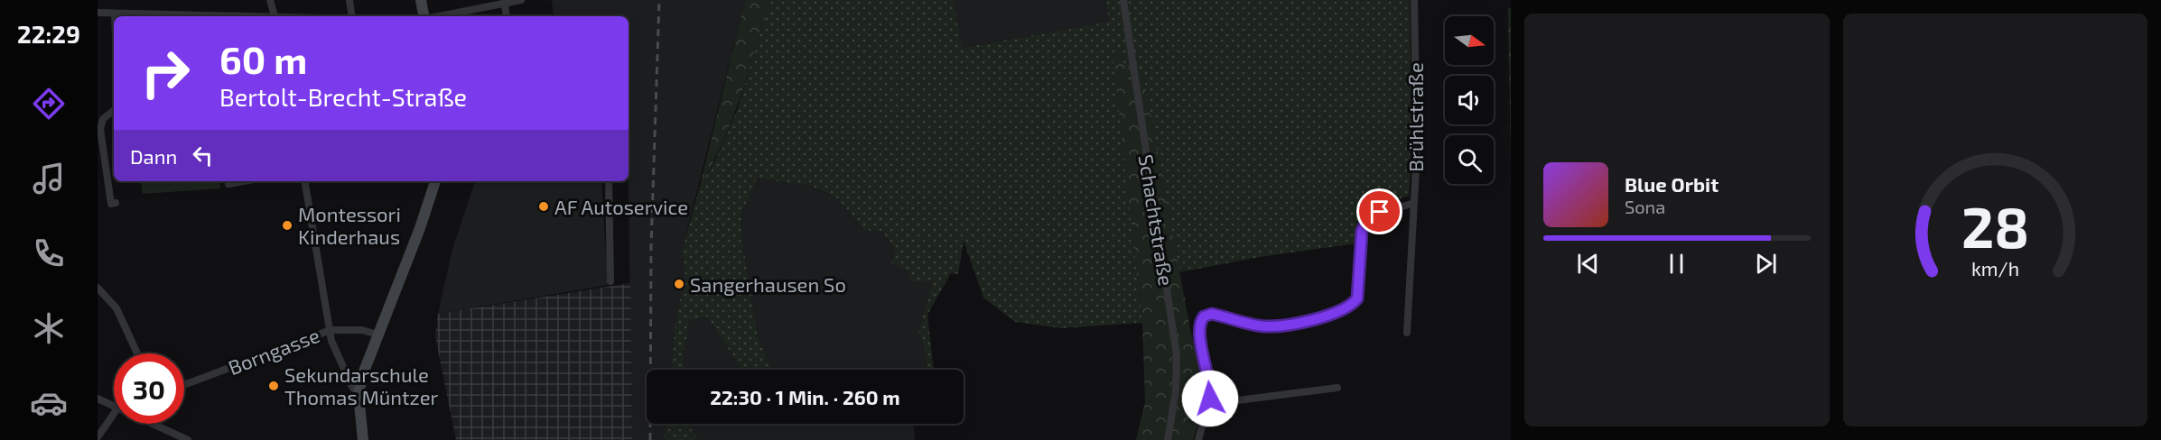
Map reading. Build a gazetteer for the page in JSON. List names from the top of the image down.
{
  "streets": {
    "street": ["Brühlstraße", "Schachtstraße", "Borngasse"]
  },
  "places": [
    "AF Autoservice",
    "Montessori Kinderhaus",
    "Sangerhausen So",
    "Sekundarschule Thomas Müntzer"
  ],
  "north": "right",
  "page": {
    "tabs": "22:29",
    "turn": ["60 m", "Bertolt-Brecht-Straße"],
    "then": "Dann",
    "song": ["Blue Orbit", "Sona"],
    "limit": "30",
    "trip": "22:30 · 1 Min. · 260 m",
    "gauge": ["28", "km/h"]
  }
}
